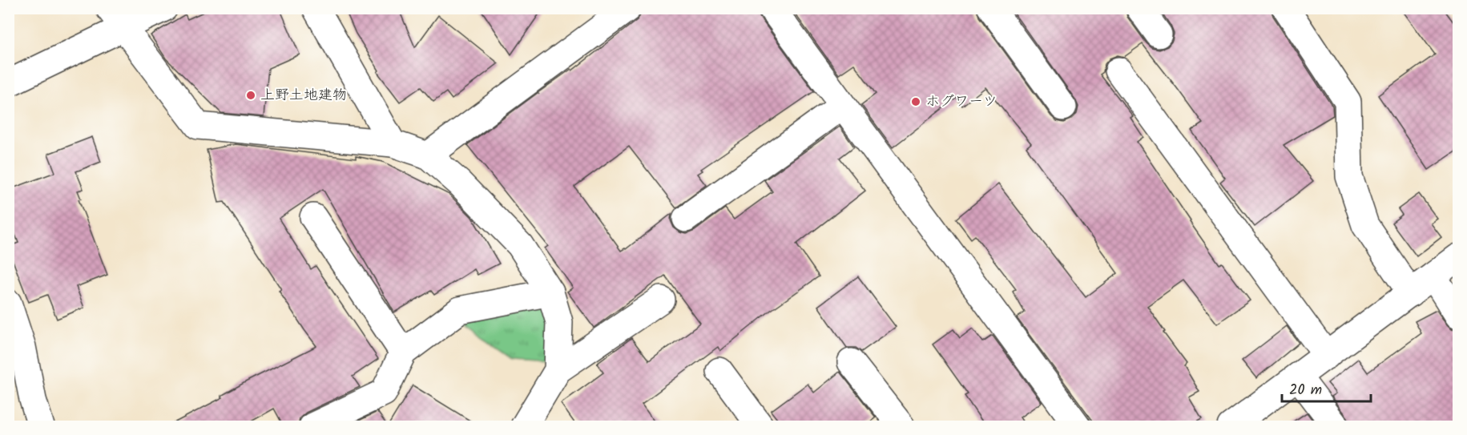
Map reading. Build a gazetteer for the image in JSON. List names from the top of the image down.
{
  "places": ["上野土地建物", "ホグワーツ"],
  "scale_bar": "20 m"
}
